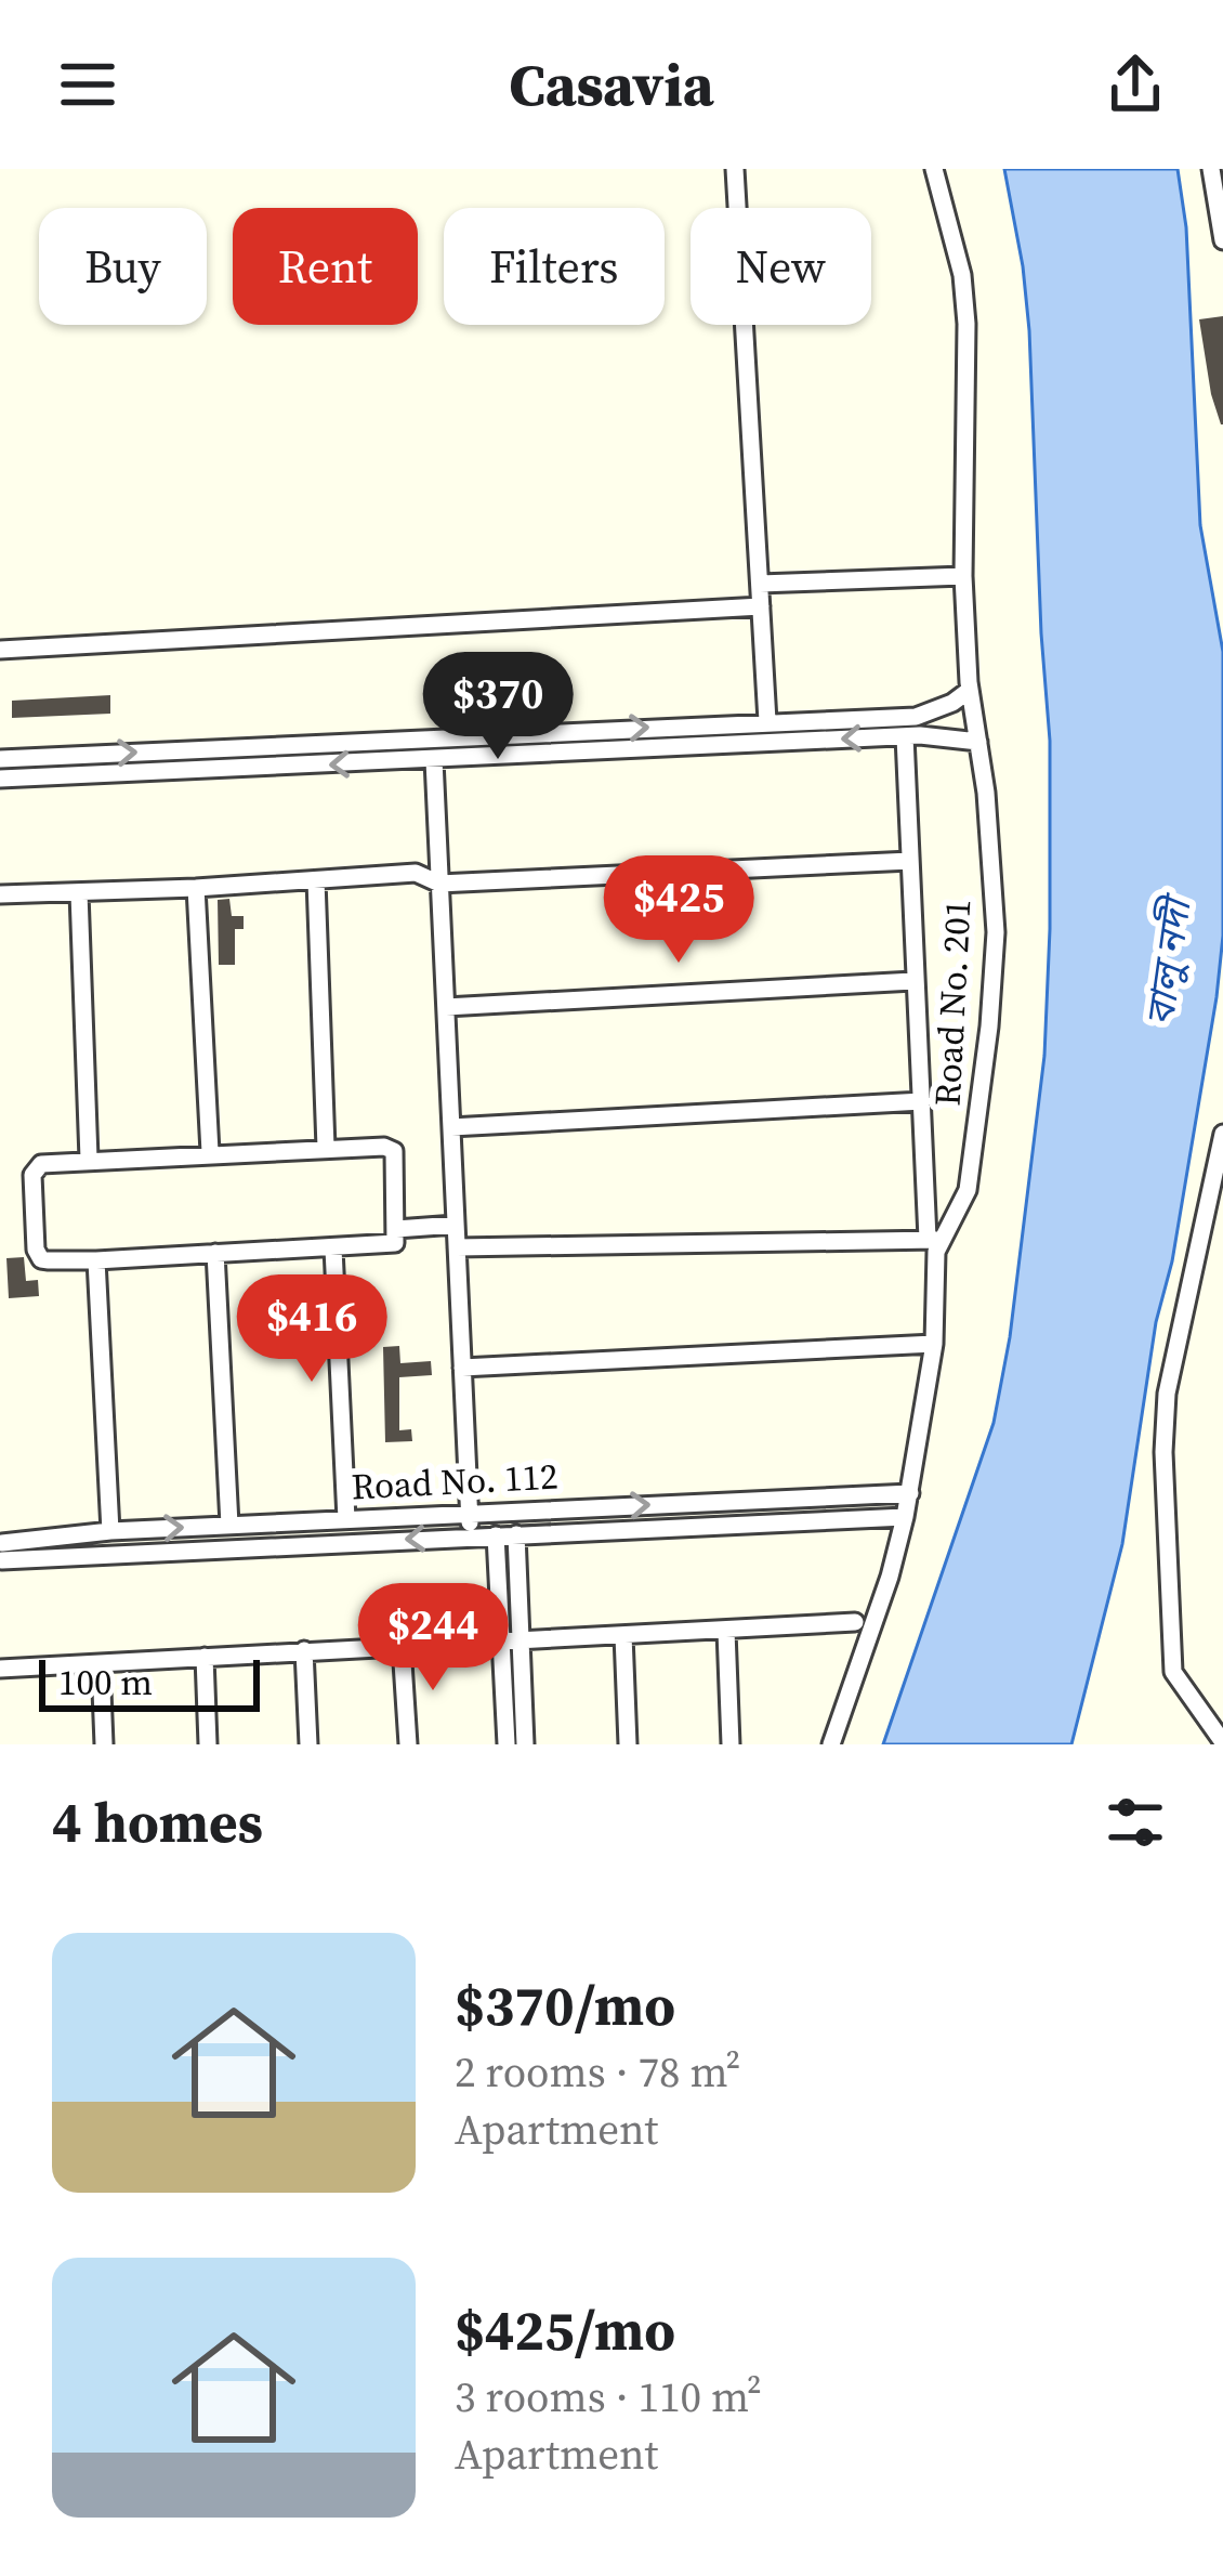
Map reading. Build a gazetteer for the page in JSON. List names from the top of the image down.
{
  "streets": {
    "street": ["Road No. 201", "Road No. 112"]
  },
  "crossings": [
    ["Road No. 201", "Road No. 112"]
  ],
  "water": ["বালু নদী"],
  "scale_bar": "100 m",
  "page": {
    "header": "Casavia",
    "chip": [
      "Buy",
      "Rent",
      "Filters",
      "New"
    ],
    "price": [
      "$370",
      "$425",
      "$416",
      "$244"
    ],
    "scale": "100 m",
    "heading": "4 homes",
    "list": [
      {
        "name": "$370/mo",
        "note": "2 rooms · 78 m² · Apartment"
      },
      {
        "name": "$425/mo",
        "note": "3 rooms · 110 m² · Apartment"
      }
    ]
  }
}
